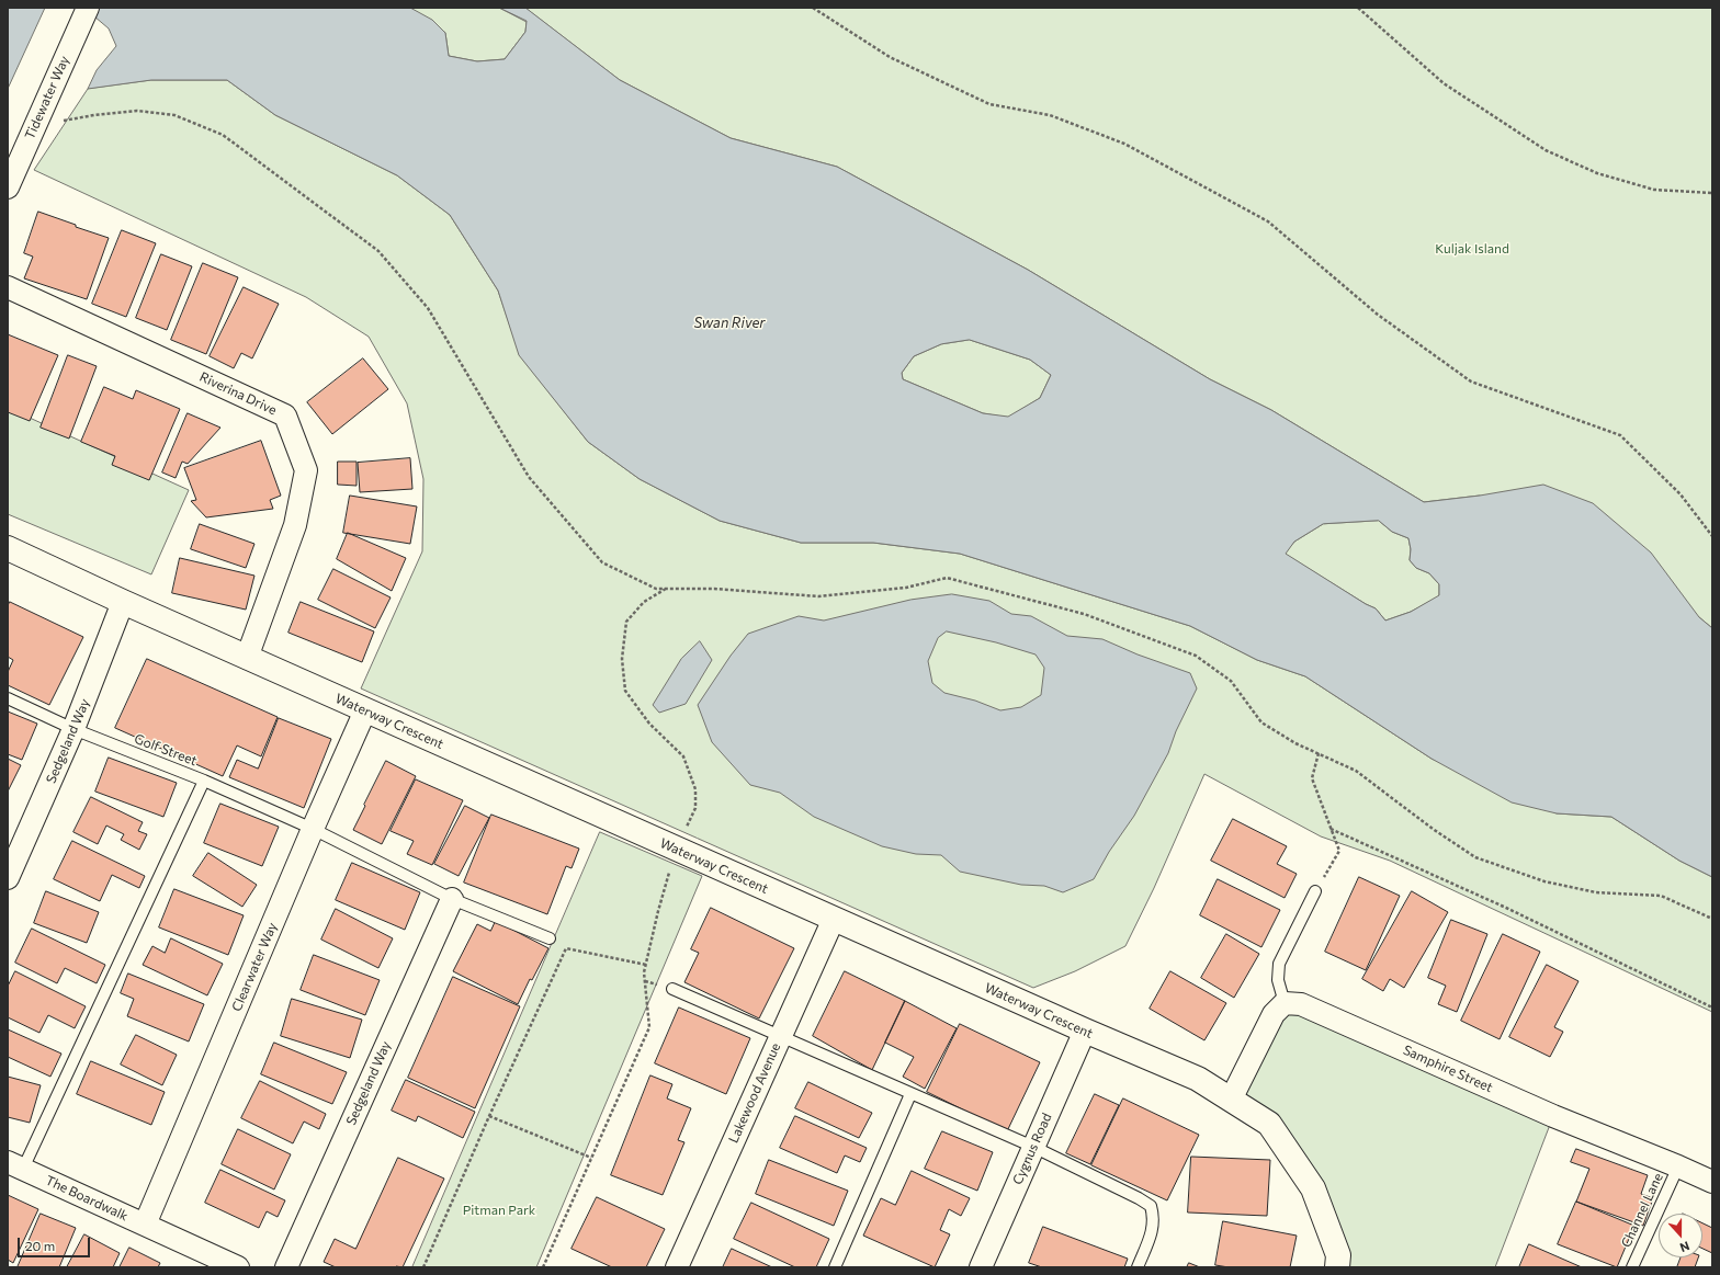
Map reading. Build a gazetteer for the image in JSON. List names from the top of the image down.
{
  "streets": {
    "street": [
      "Tidewater Way",
      "Riverina Drive",
      "Waterway Crescent",
      "Sedgeland Way",
      "Clearwater Way",
      "Samphire Street",
      "Lakewood Avenue",
      "Cygnus Road",
      "The Boardwalk"
    ],
    "lane": ["Golf Street", "Channel Lane"]
  },
  "crossings": [
    ["Riverina Drive", "Waterway Crescent"],
    ["Waterway Crescent", "Sedgeland Way"],
    ["Waterway Crescent", "Clearwater Way"],
    ["Waterway Crescent", "Lakewood Avenue"],
    ["Waterway Crescent", "Cygnus Road"],
    ["Sedgeland Way", "Golf Street"],
    ["Golf Street", "Clearwater Way"],
    ["Clearwater Way", "The Boardwalk"],
    ["Samphire Street", "Channel Lane"]
  ],
  "water": ["Swan River"],
  "parks": ["Kuljak Island", "Pitman Park"],
  "scale_bar": "20 m",
  "north": "bottom"
}
